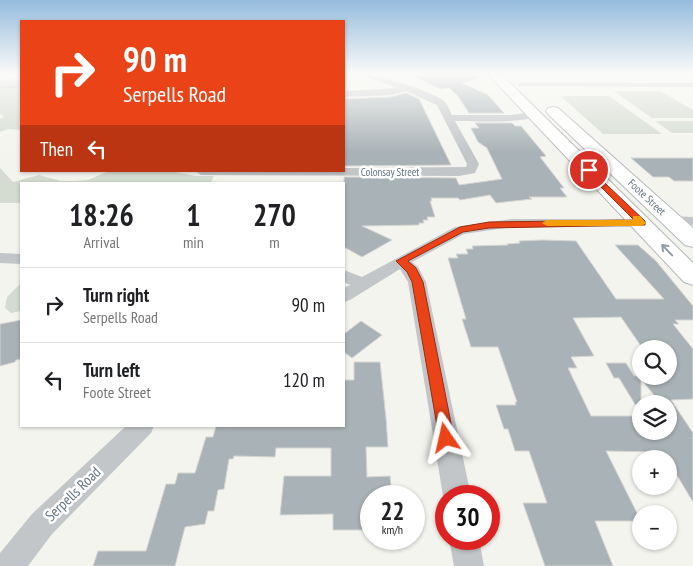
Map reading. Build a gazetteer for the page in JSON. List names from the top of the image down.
{
  "streets": {
    "main road": ["Foote Street"],
    "street": ["Colonsay Street", "Serpells Road"]
  },
  "page": {
    "turn": ["90 m", "Serpells Road"],
    "then": "Then",
    "eta": [
      "18:26",
      "Arrival",
      "1",
      "min",
      "270",
      "m"
    ],
    "list": [
      {
        "name": "Turn right",
        "note": "Serpells Road",
        "value": "90 m"
      },
      {
        "name": "Turn left",
        "note": "Foote Street",
        "value": "120 m"
      }
    ],
    "map_buttons": ["+", "−"],
    "speed": "22 km/h",
    "limit": "30"
  }
}
